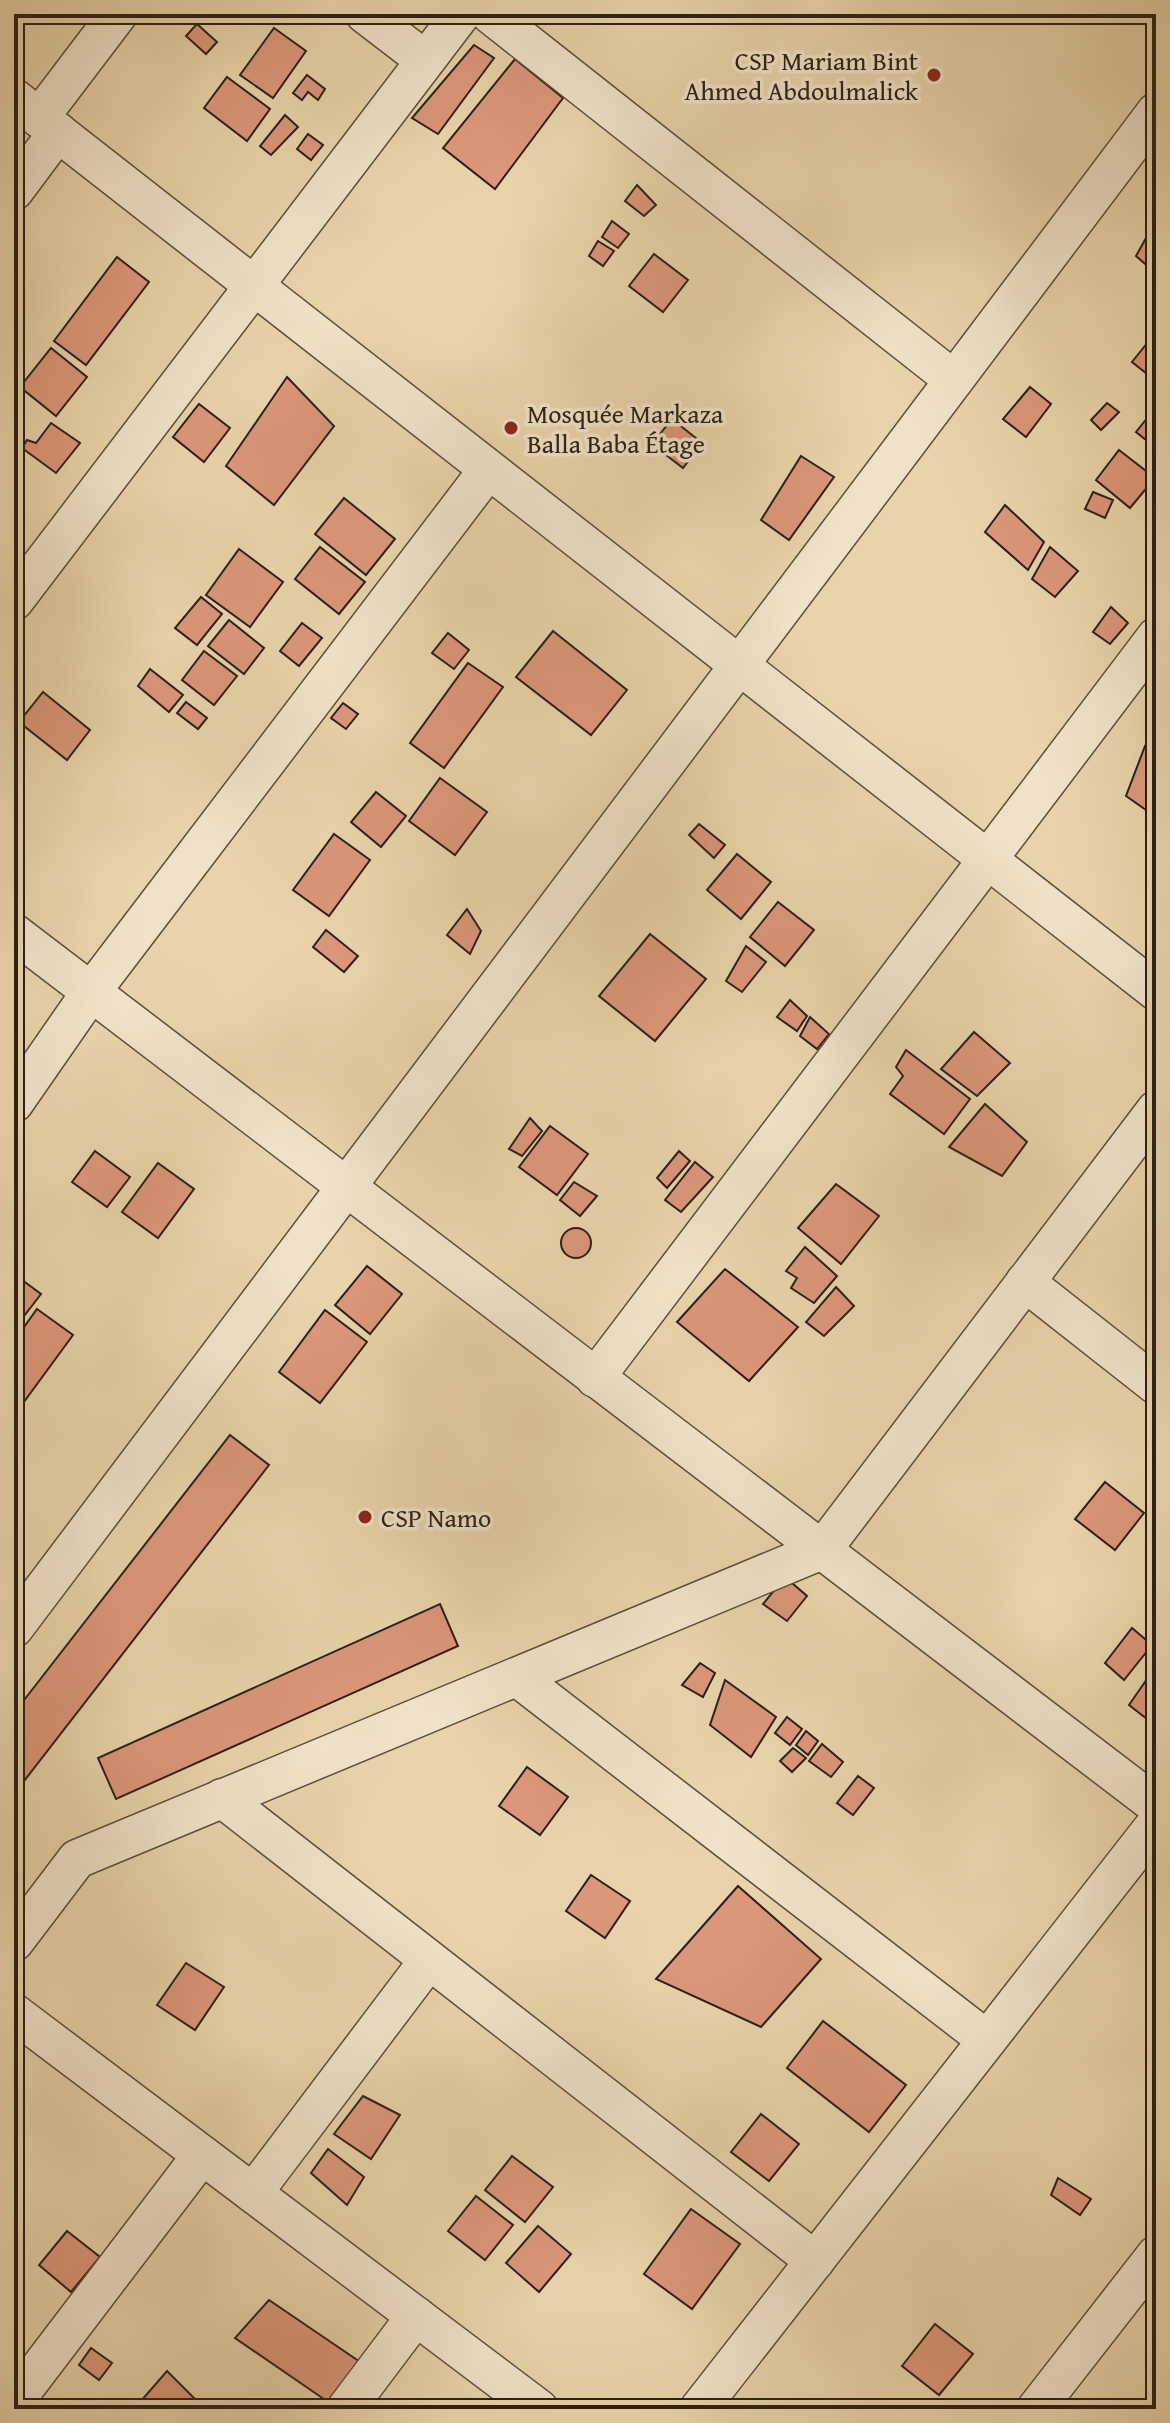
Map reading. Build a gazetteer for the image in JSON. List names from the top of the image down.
{
  "places": ["CSP Mariam Bint Ahmed Abdoulmalick", "Mosquée Markaza Balla Baba Étage", "CSP Namo"]
}
